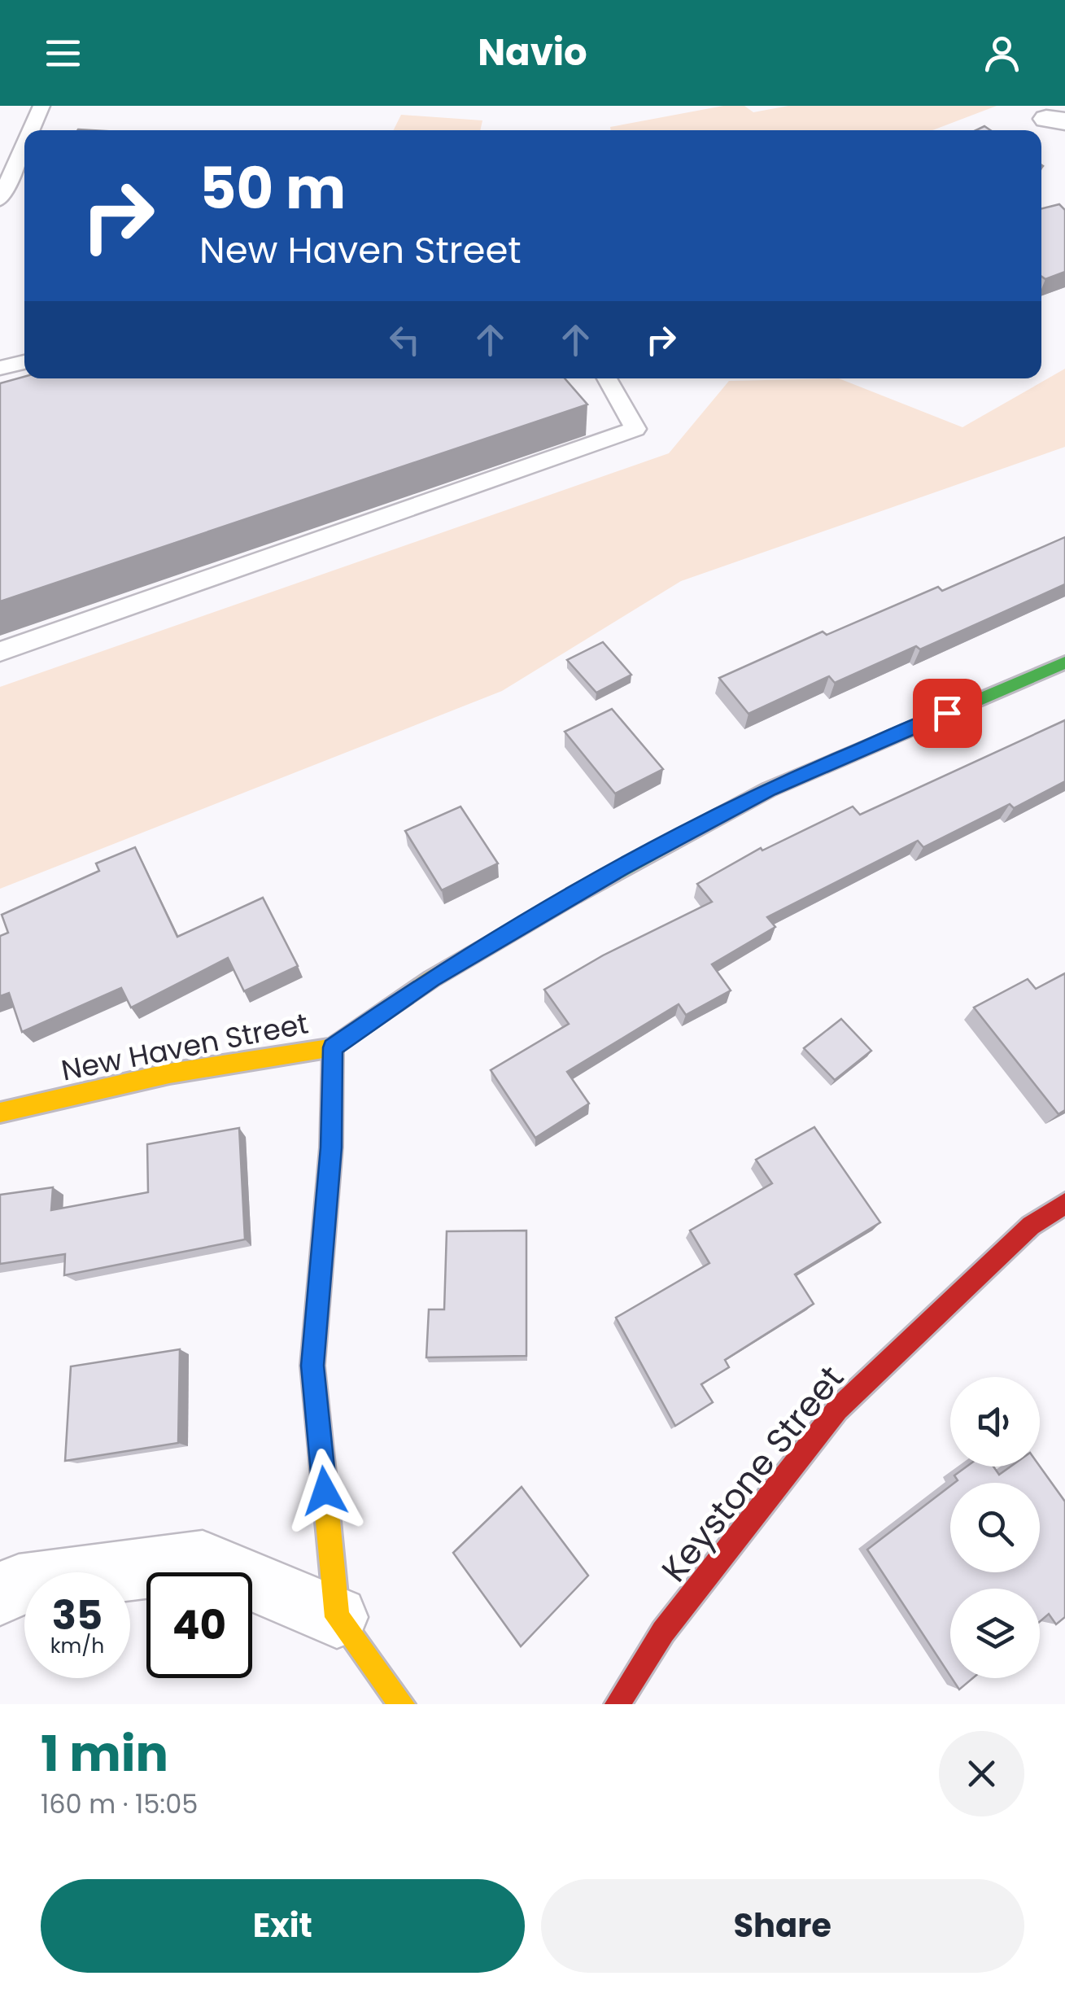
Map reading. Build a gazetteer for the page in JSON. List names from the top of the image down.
{
  "streets": {
    "street": ["New Haven Street", "Keystone Street"]
  },
  "page": {
    "header": "Navio",
    "turn": ["50 m", "New Haven Street"],
    "speed": "35 km/h",
    "limit": "40",
    "heading": ["1 min", "160 m · 15:05"],
    "buttons": ["Exit", "Share"]
  }
}
